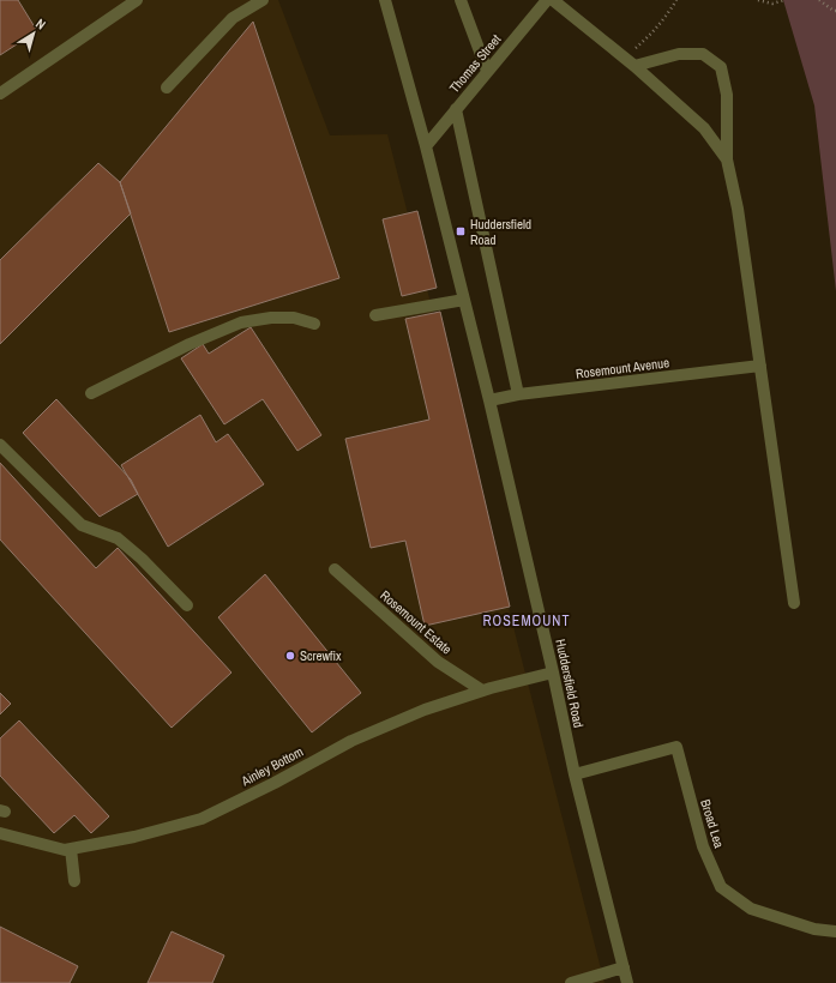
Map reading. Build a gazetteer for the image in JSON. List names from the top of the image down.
{
  "streets": {
    "street": [
      "Thomas Street",
      "Rosemount Avenue",
      "Rosemount Estate",
      "Huddersfield Road",
      "Ainley Bottom",
      "Broad Lea"
    ]
  },
  "crossings": [
    ["Thomas Street", "Huddersfield Road"],
    ["Rosemount Avenue", "Huddersfield Road"],
    ["Rosemount Estate", "Ainley Bottom"],
    ["Huddersfield Road", "Ainley Bottom"],
    ["Huddersfield Road", "Broad Lea"]
  ],
  "districts": ["ROSEMOUNT"],
  "places": {
    "transit": ["Huddersfield Road"],
    "other": ["Screwfix"]
  },
  "north": "top right"
}
